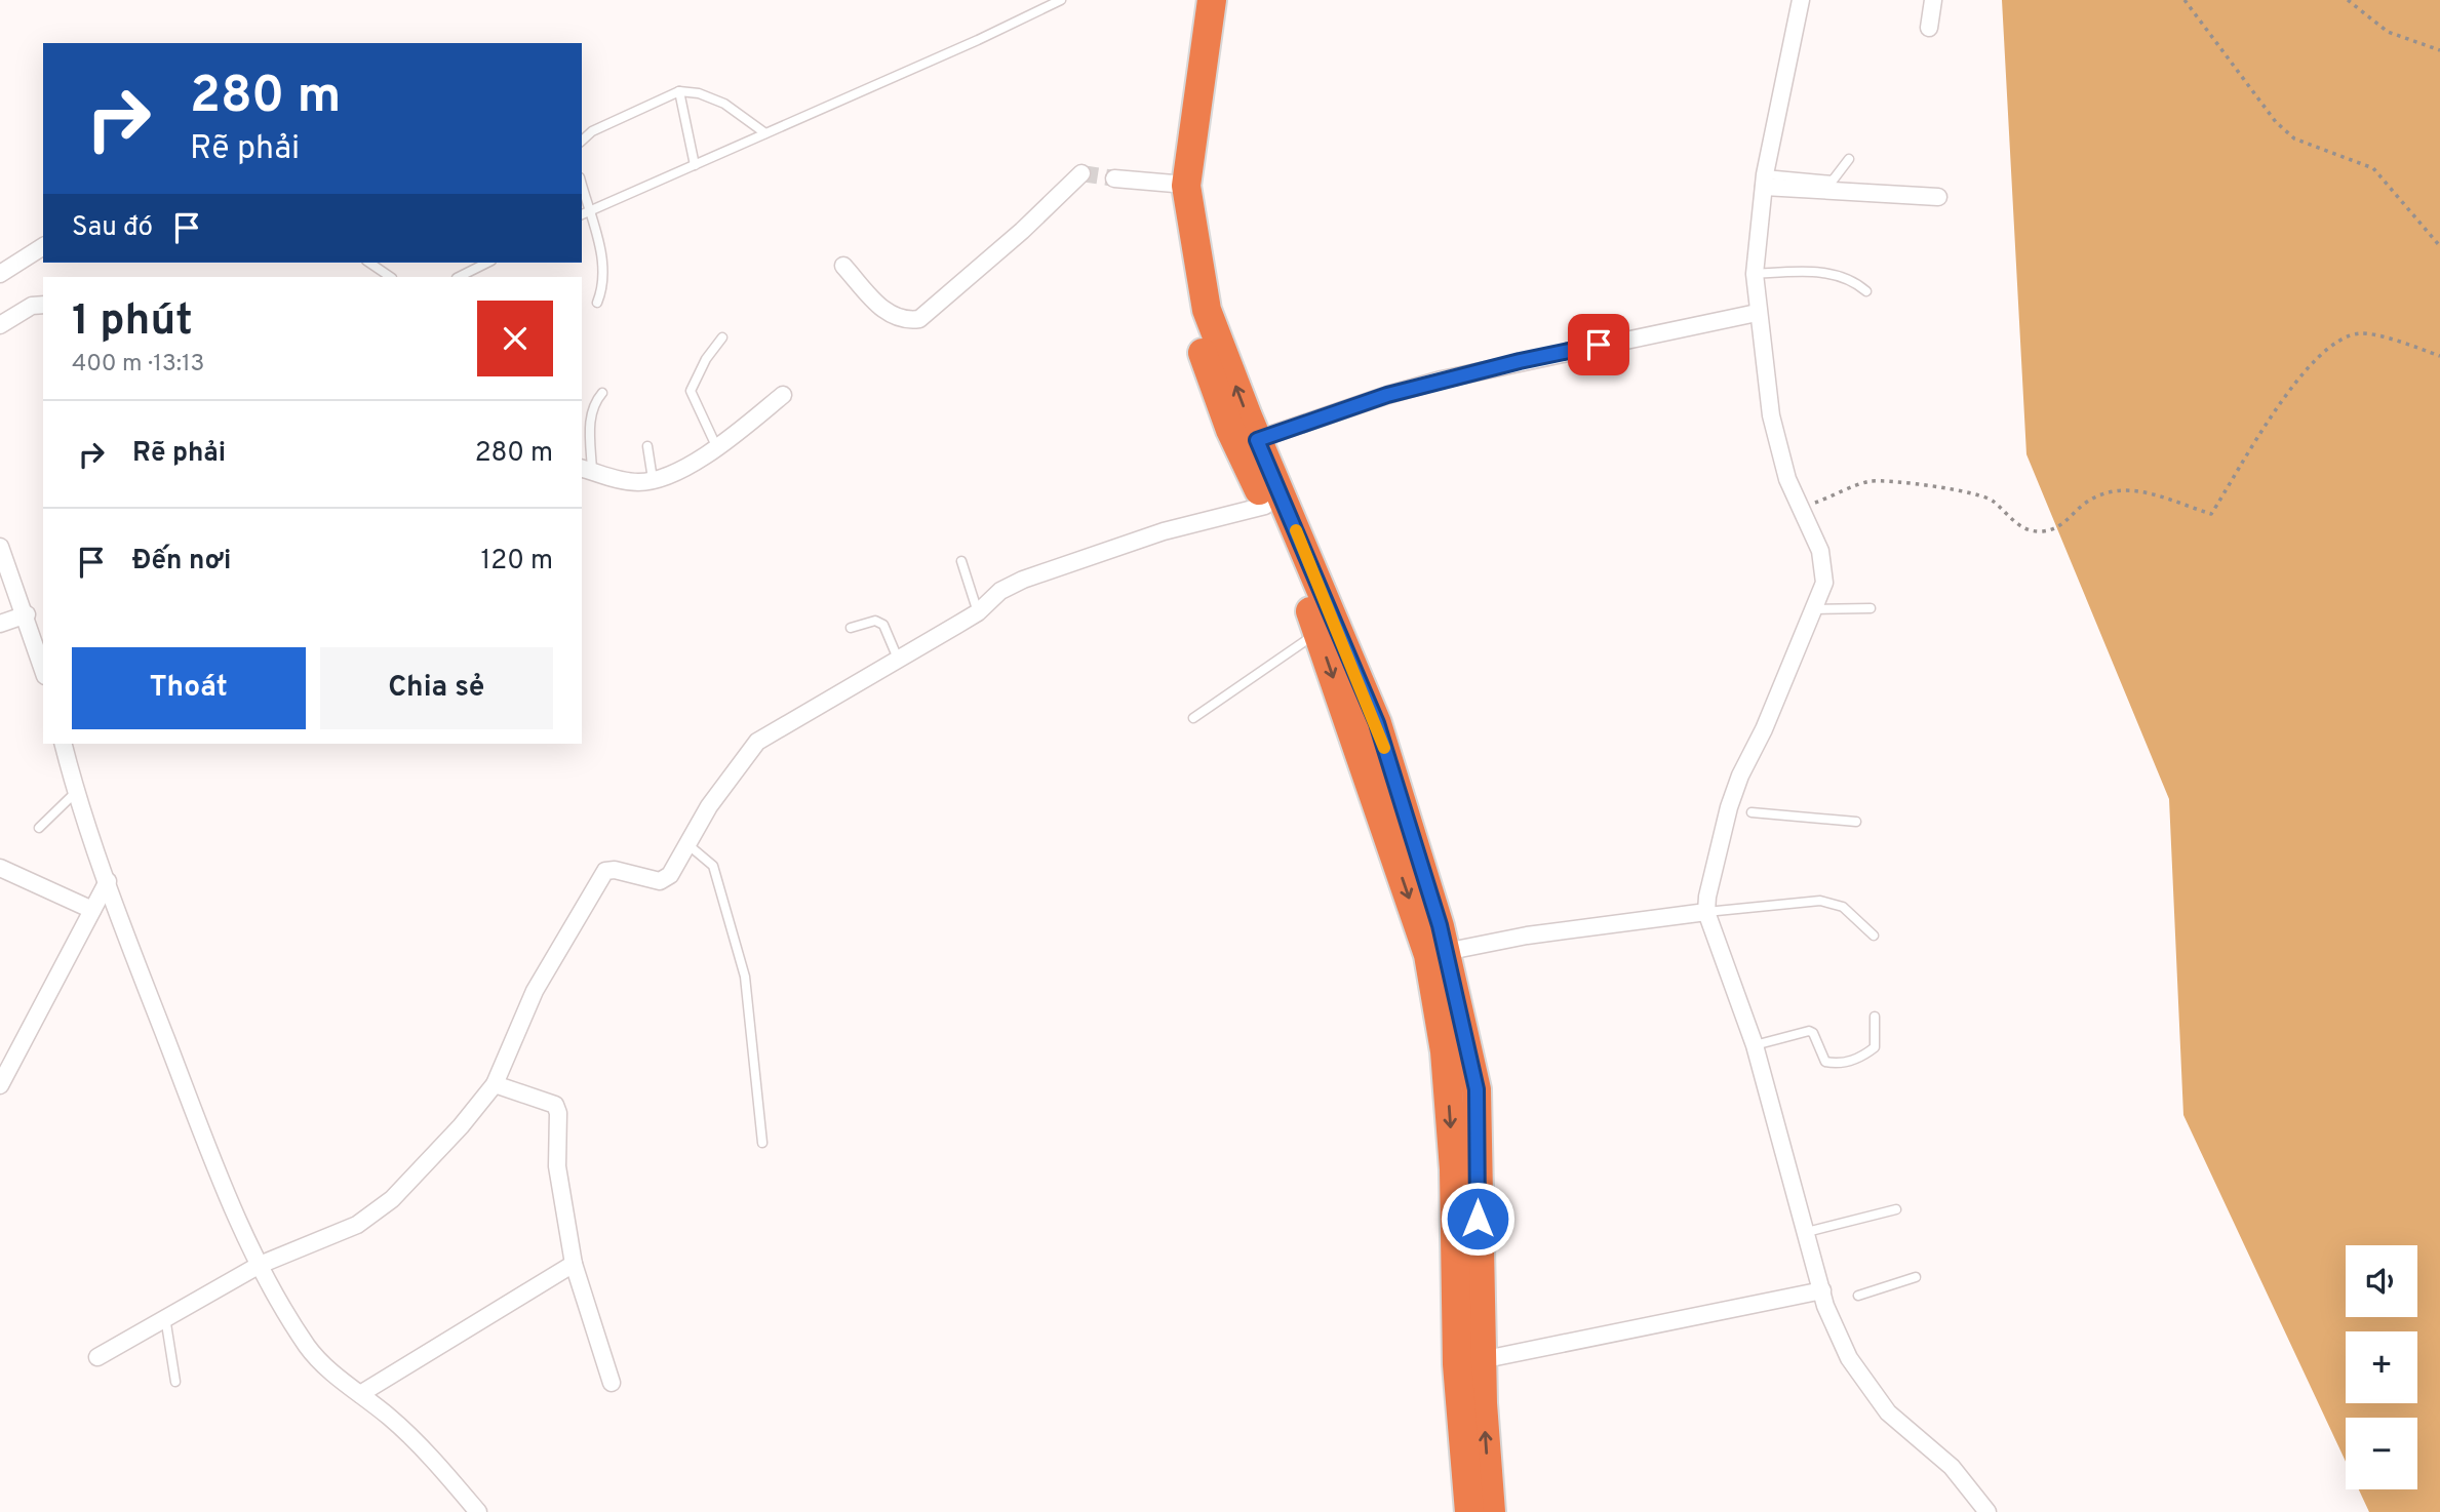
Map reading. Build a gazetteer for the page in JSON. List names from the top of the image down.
{
  "page": {
    "turn": ["280 m", "Rẽ phải"],
    "then": "Sau đó",
    "heading": ["1 phút", "400 m · 13:13"],
    "list": [
      {
        "name": "Rẽ phải",
        "value": "280 m"
      },
      {
        "name": "Đến nơi",
        "value": "120 m"
      }
    ],
    "buttons": ["Thoát", "Chia sẻ"],
    "map_buttons": ["+", "−"]
  }
}
